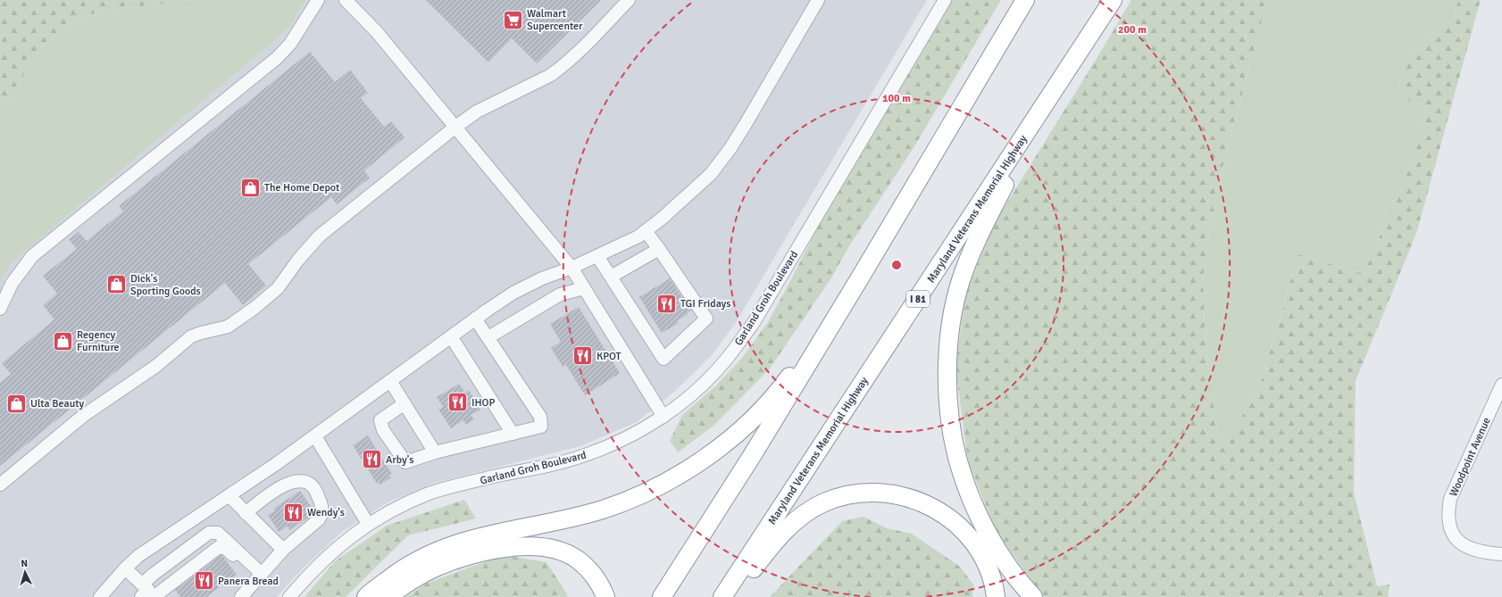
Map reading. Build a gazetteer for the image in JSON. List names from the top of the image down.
{
  "streets": {
    "highway": ["Maryland Veterans Memorial Highway", "I 81"],
    "street": ["Garland Groh Boulevard", "Woodpoint Avenue"]
  },
  "places": {
    "supermarket": ["Walmart Supercenter"],
    "shop": [
      "The Home Depot",
      "Dick's Sporting Goods",
      "Regency Furniture",
      "Ulta Beauty"
    ],
    "restaurant": [
      "TGI Fridays",
      "KPOT",
      "IHOP",
      "Arby's",
      "Wendy's",
      "Panera Bread"
    ]
  },
  "north": "top",
  "rings": ["200 m", "100 m"]
}
